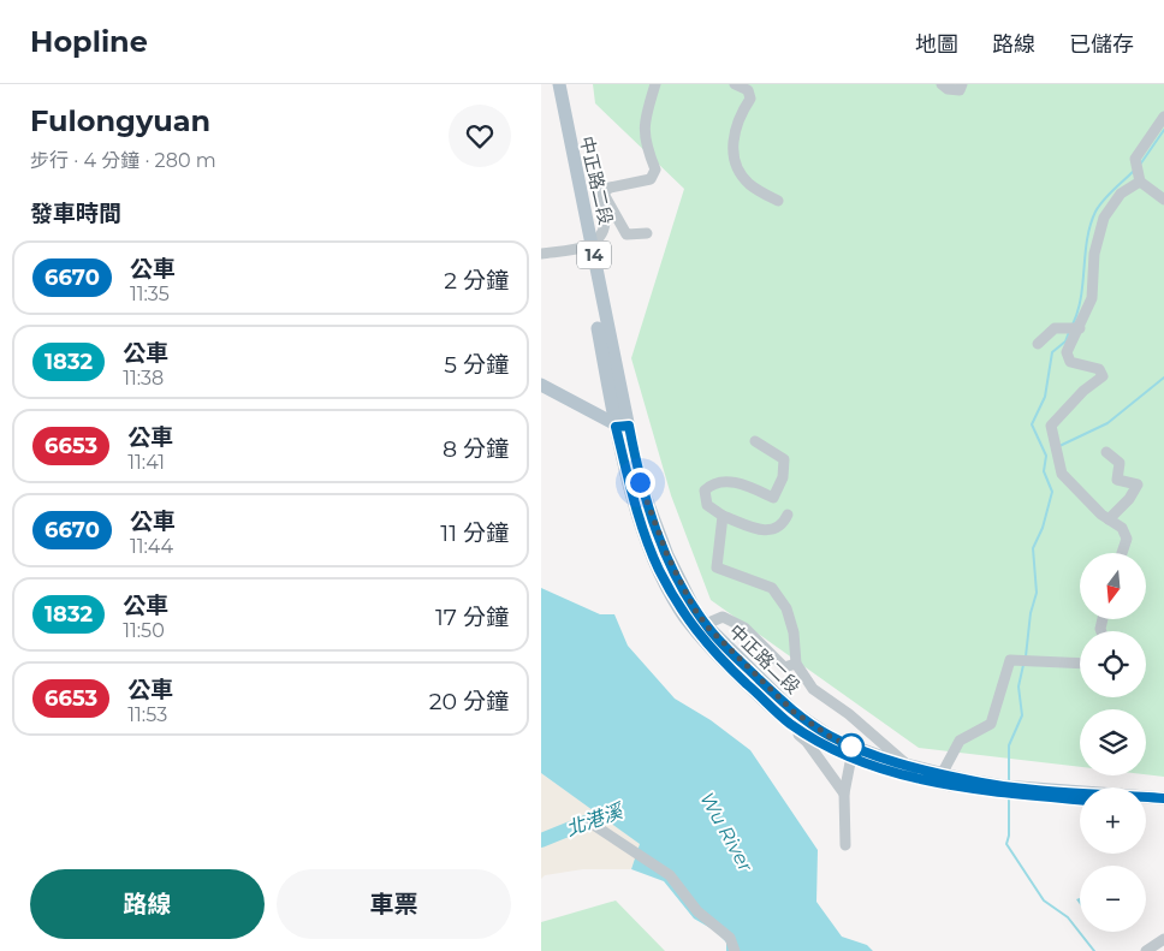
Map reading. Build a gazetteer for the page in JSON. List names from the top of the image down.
{
  "streets": {
    "main road": ["中正路二段", "14"]
  },
  "water": ["北港溪", "Wu River"],
  "lines": ["bus line 6670"],
  "north": "bottom",
  "page": {
    "header": "Hopline",
    "nav": ["地圖", "路線", "已儲存"],
    "heading": [
      ["Fulongyuan", "步行 · 4 分鐘 · 280 m"],
      "發車時間"
    ],
    "list": [
      {
        "mark": "6670",
        "name": "公車",
        "note": "11:35",
        "value": "2 分鐘"
      },
      {
        "mark": "1832",
        "name": "公車",
        "note": "11:38",
        "value": "5 分鐘"
      },
      {
        "mark": "6653",
        "name": "公車",
        "note": "11:41",
        "value": "8 分鐘"
      },
      {
        "mark": "6670",
        "name": "公車",
        "note": "11:44",
        "value": "11 分鐘"
      },
      {
        "mark": "1832",
        "name": "公車",
        "note": "11:50",
        "value": "17 分鐘"
      },
      {
        "mark": "6653",
        "name": "公車",
        "note": "11:53",
        "value": "20 分鐘"
      }
    ],
    "map_buttons": ["+", "−"],
    "buttons": ["路線", "車票"]
  }
}
